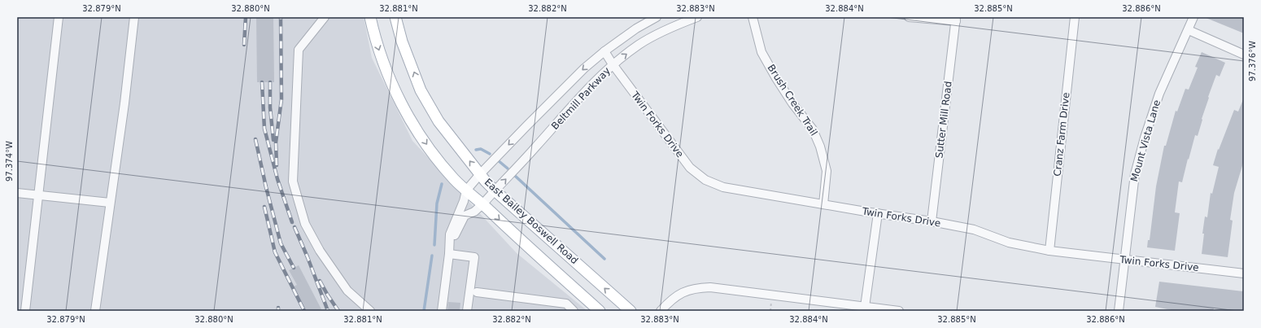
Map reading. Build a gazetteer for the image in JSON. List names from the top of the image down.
{
  "streets": {
    "main road": ["East Bailey Boswell Road"],
    "street": [
      "Beltmill Parkway",
      "Brush Creek Trail",
      "Sutter Mill Road",
      "Twin Forks Drive",
      "Cranz Farm Drive",
      "Mount Vista Lane"
    ]
  },
  "crossings": [
    ["Beltmill Parkway", "Twin Forks Drive"],
    ["Beltmill Parkway", "East Bailey Boswell Road"],
    ["Brush Creek Trail", "Twin Forks Drive"],
    ["Sutter Mill Road", "Twin Forks Drive"],
    ["Twin Forks Drive", "Cranz Farm Drive"],
    ["Twin Forks Drive", "Mount Vista Lane"]
  ],
  "coordinates": [
    "32.879°N",
    "32.880°N",
    "32.881°N",
    "32.882°N",
    "32.883°N",
    "32.884°N",
    "32.885°N",
    "32.886°N",
    "97.376°W",
    "97.374°W"
  ]
}
